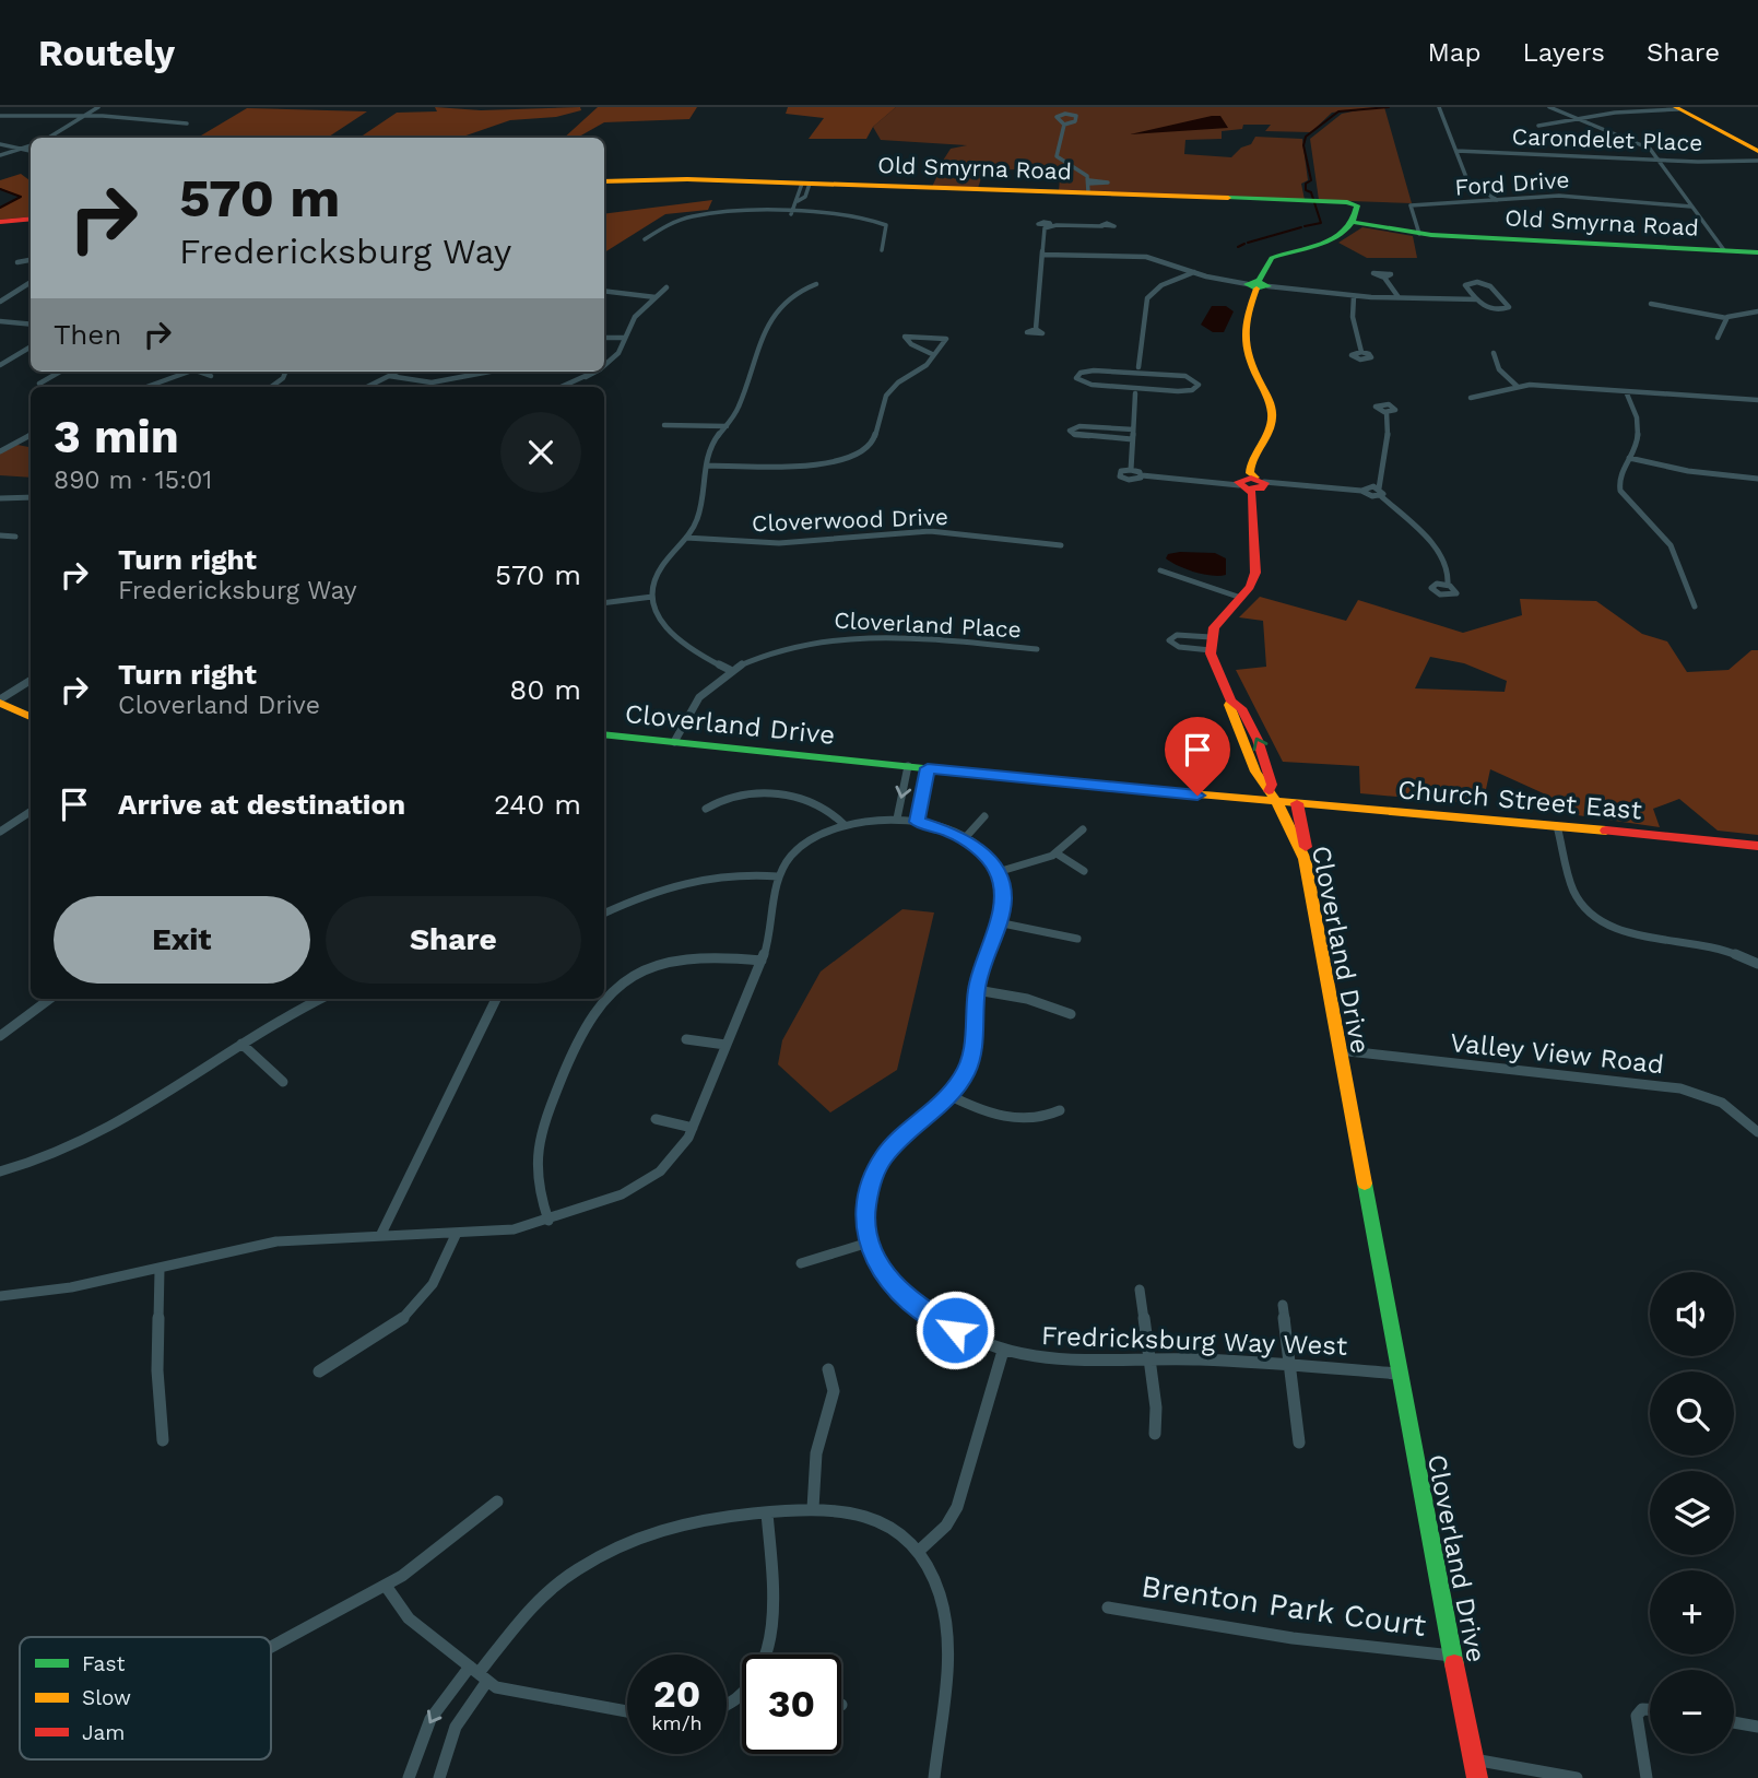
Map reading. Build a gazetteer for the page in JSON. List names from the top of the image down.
{
  "streets": {
    "street": [
      "Carondelet Place",
      "Old Smyrna Road",
      "Ford Drive",
      "Cloverwood Drive",
      "Cloverland Place",
      "Cloverland Drive",
      "Church Street East",
      "Valley View Road",
      "Fredricksburg Way West",
      "Brenton Park Court"
    ]
  },
  "crossings": [
    ["Old Smyrna Road", "Ford Drive"],
    ["Cloverland Place", "Cloverland Drive"],
    ["Cloverland Drive", "Church Street East"],
    ["Cloverland Drive", "Valley View Road"],
    ["Cloverland Drive", "Fredricksburg Way West"],
    ["Cloverland Drive", "Brenton Park Court"]
  ],
  "legend": ["Fast", "Slow", "Jam"],
  "page": {
    "header": "Routely",
    "nav": ["Map", "Layers", "Share"],
    "turn": ["570 m", "Fredericksburg Way"],
    "then": "Then",
    "heading": ["3 min", "890 m · 15:01"],
    "list": [
      {
        "name": "Turn right",
        "note": "Fredericksburg Way",
        "value": "570 m"
      },
      {
        "name": "Turn right",
        "note": "Cloverland Drive",
        "value": "80 m"
      },
      {
        "name": "Arrive at destination",
        "value": "240 m"
      }
    ],
    "buttons": ["Exit", "Share"],
    "map_buttons": ["+", "−"],
    "speed": "20 km/h",
    "limit": "30"
  }
}
